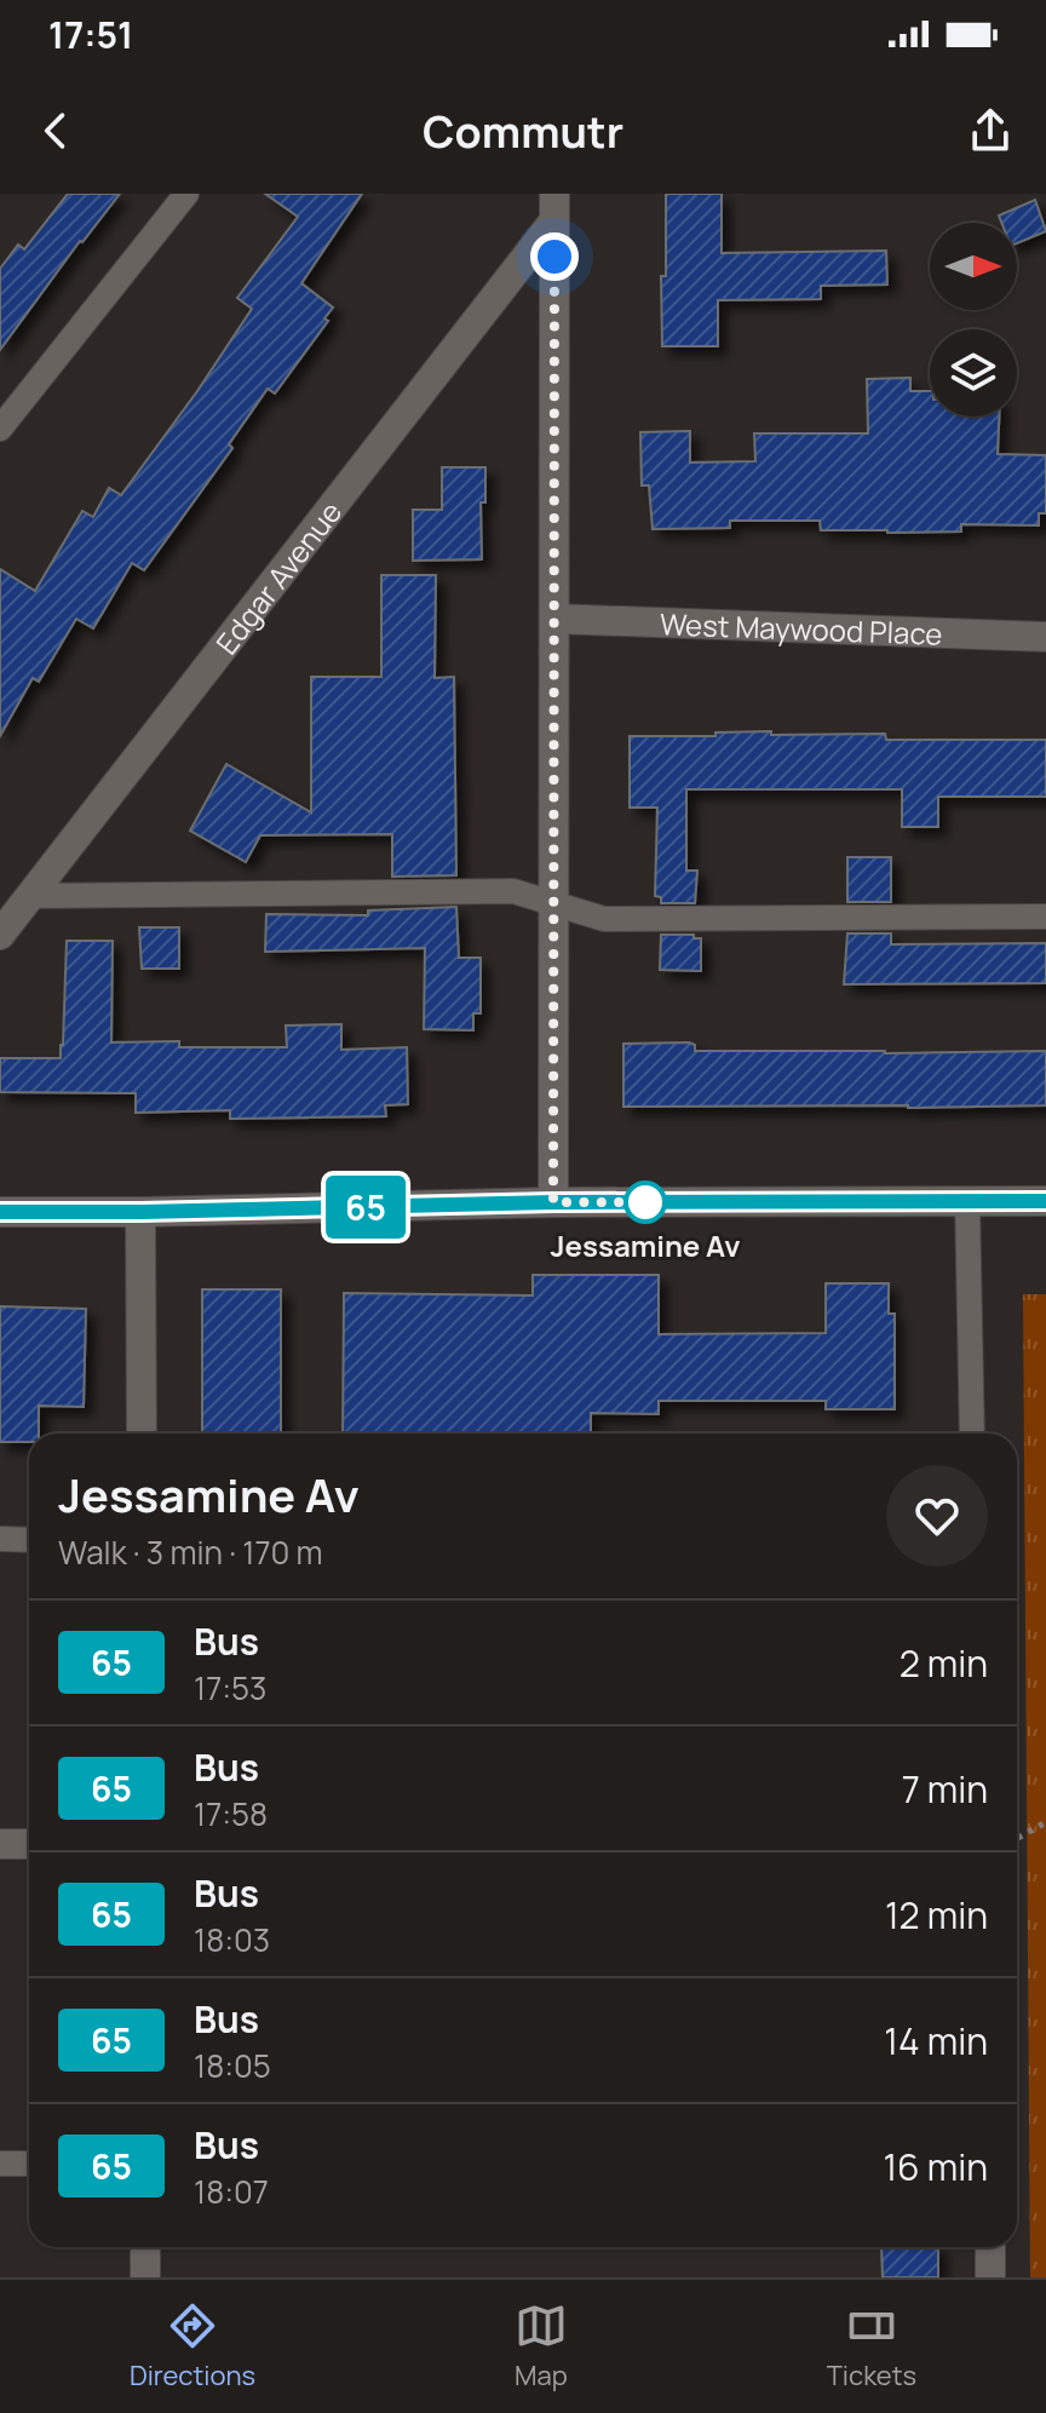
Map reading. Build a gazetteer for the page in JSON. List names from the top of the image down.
{
  "streets": {
    "street": ["Edgar Avenue", "West Maywood Place"]
  },
  "places": ["Jessamine Av"],
  "lines": ["bus line 65"],
  "north": "right",
  "page": {
    "status": "17:51",
    "header": "Commutr",
    "on_map": "65",
    "heading": ["Jessamine Av", "Walk · 3 min · 170 m"],
    "list": [
      {
        "mark": "65",
        "name": "Bus",
        "note": "17:53",
        "value": "2 min"
      },
      {
        "mark": "65",
        "name": "Bus",
        "note": "17:58",
        "value": "7 min"
      },
      {
        "mark": "65",
        "name": "Bus",
        "note": "18:03",
        "value": "12 min"
      },
      {
        "mark": "65",
        "name": "Bus",
        "note": "18:05",
        "value": "14 min"
      },
      {
        "mark": "65",
        "name": "Bus",
        "note": "18:07",
        "value": "16 min"
      }
    ],
    "tabs": ["Directions", "Map", "Tickets"]
  }
}
